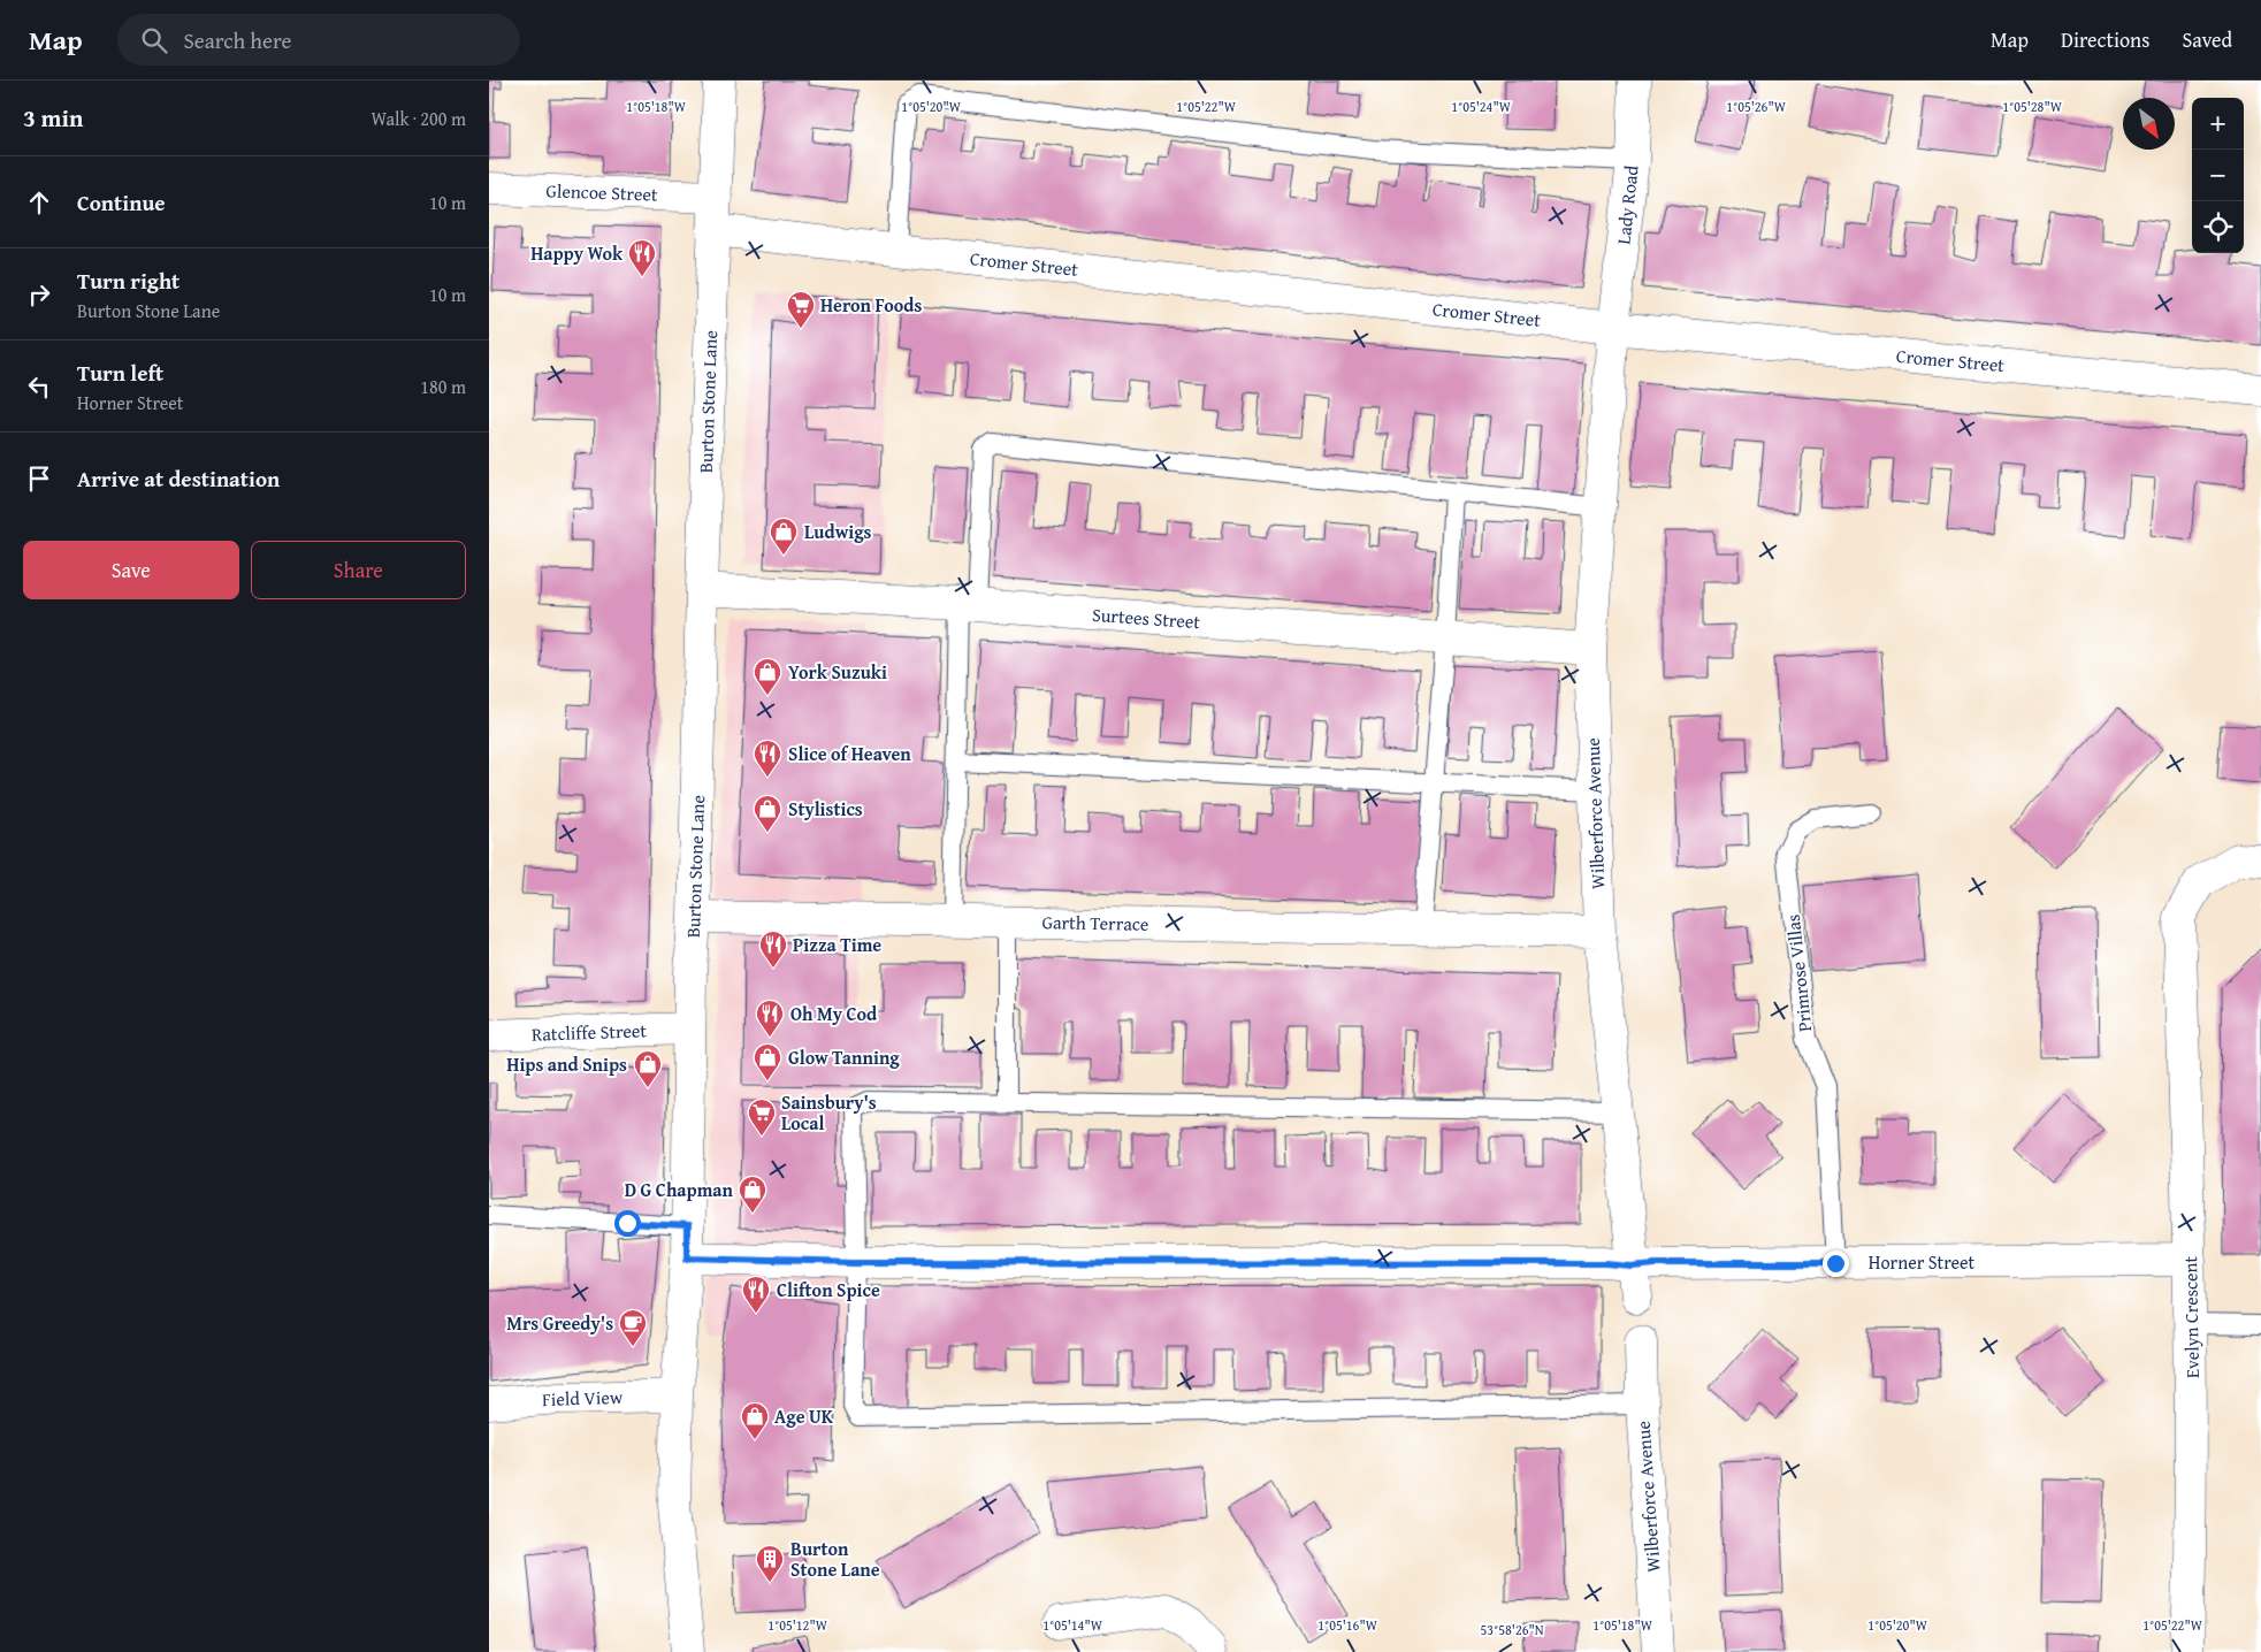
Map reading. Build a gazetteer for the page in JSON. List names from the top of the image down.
{
  "streets": {
    "street": [
      "Glencoe Street",
      "Lady Road",
      "Cromer Street",
      "Burton Stone Lane",
      "Surtees Street",
      "Wilberforce Avenue",
      "Garth Terrace",
      "Ratcliffe Street",
      "Horner Street",
      "Evelyn Crescent",
      "Field View"
    ],
    "lane": ["Primrose Villas"]
  },
  "crossings": [
    ["Glencoe Street", "Burton Stone Lane"],
    ["Lady Road", "Cromer Street"],
    ["Lady Road", "Wilberforce Avenue"],
    ["Cromer Street", "Burton Stone Lane"],
    ["Cromer Street", "Wilberforce Avenue"],
    ["Burton Stone Lane", "Surtees Street"],
    ["Burton Stone Lane", "Garth Terrace"],
    ["Burton Stone Lane", "Ratcliffe Street"],
    ["Burton Stone Lane", "Horner Street"],
    ["Burton Stone Lane", "Field View"],
    ["Surtees Street", "Wilberforce Avenue"],
    ["Wilberforce Avenue", "Garth Terrace"],
    ["Wilberforce Avenue", "Horner Street"],
    ["Primrose Villas", "Horner Street"],
    ["Horner Street", "Evelyn Crescent"]
  ],
  "places": {
    "restaurant": [
      "Happy Wok",
      "Slice of Heaven",
      "Pizza Time",
      "Oh My Cod",
      "Clifton Spice"
    ],
    "supermarket": ["Heron Foods", "Sainsbury's Local"],
    "shop": [
      "Ludwigs",
      "York Suzuki",
      "Stylistics",
      "Glow Tanning",
      "Hips and Snips",
      "D G Chapman",
      "Age UK"
    ],
    "cafe": ["Mrs Greedy's"],
    "building": ["Burton Stone Lane"]
  },
  "north": "bottom right",
  "page": {
    "header": "Map",
    "search": "Search here",
    "nav": ["Map", "Directions", "Saved"],
    "heading": ["3 min", "Walk · 200 m"],
    "map_buttons": ["+", "−"],
    "list": [
      ["Continue", "10 m"],
      ["Turn right", "Burton Stone Lane", "10 m"],
      ["Turn left", "Horner Street", "180 m"],
      "Arrive at destination"
    ],
    "buttons": ["Save", "Share"]
  },
  "coordinates": [
    "1°05'18\"W",
    "1°05'20\"W",
    "1°05'22\"W",
    "1°05'24\"W",
    "1°05'26\"W",
    "1°05'28\"W",
    "1°05'12\"W",
    "1°05'14\"W",
    "1°05'16\"W",
    "53°58'26\"N"
  ]
}
